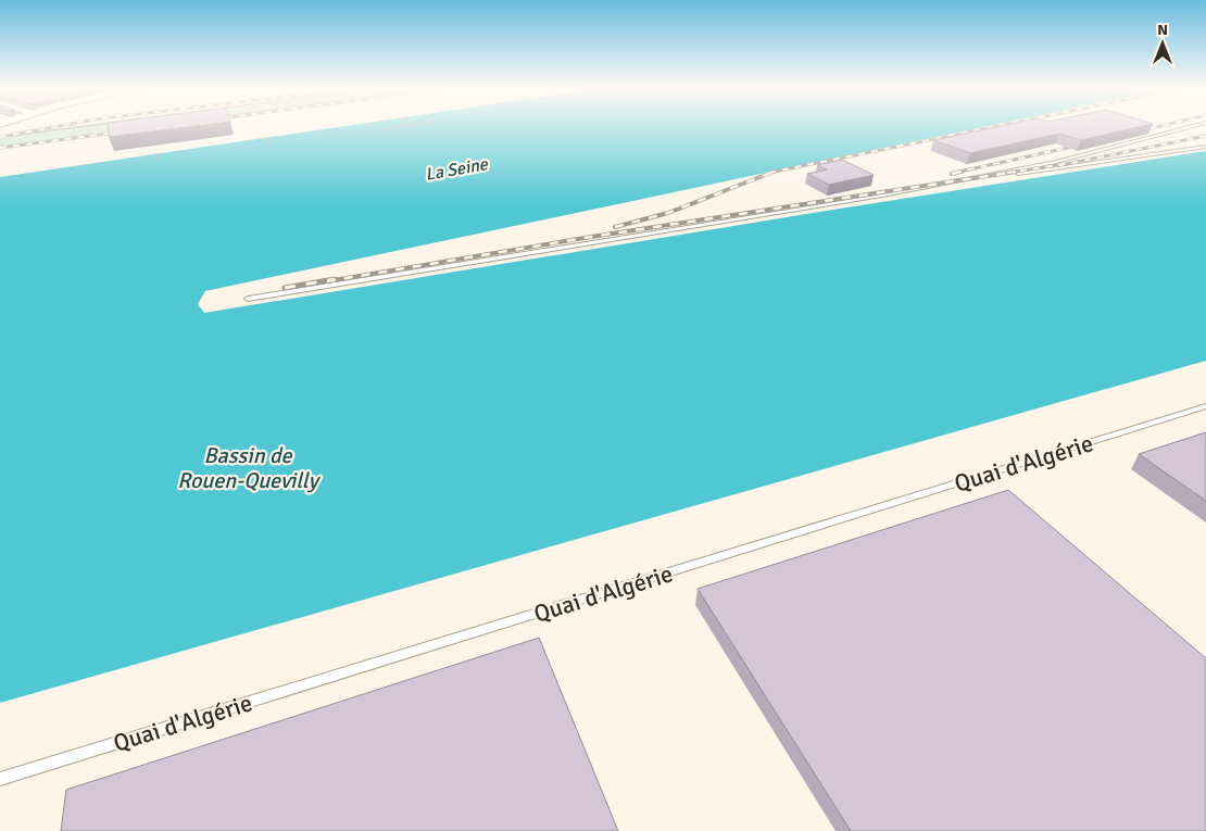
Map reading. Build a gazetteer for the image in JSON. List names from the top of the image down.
{
  "streets": {
    "lane": ["Quai d'Algérie"]
  },
  "water": ["La Seine", "Bassin de Rouen-Quevilly"],
  "north": "top"
}
